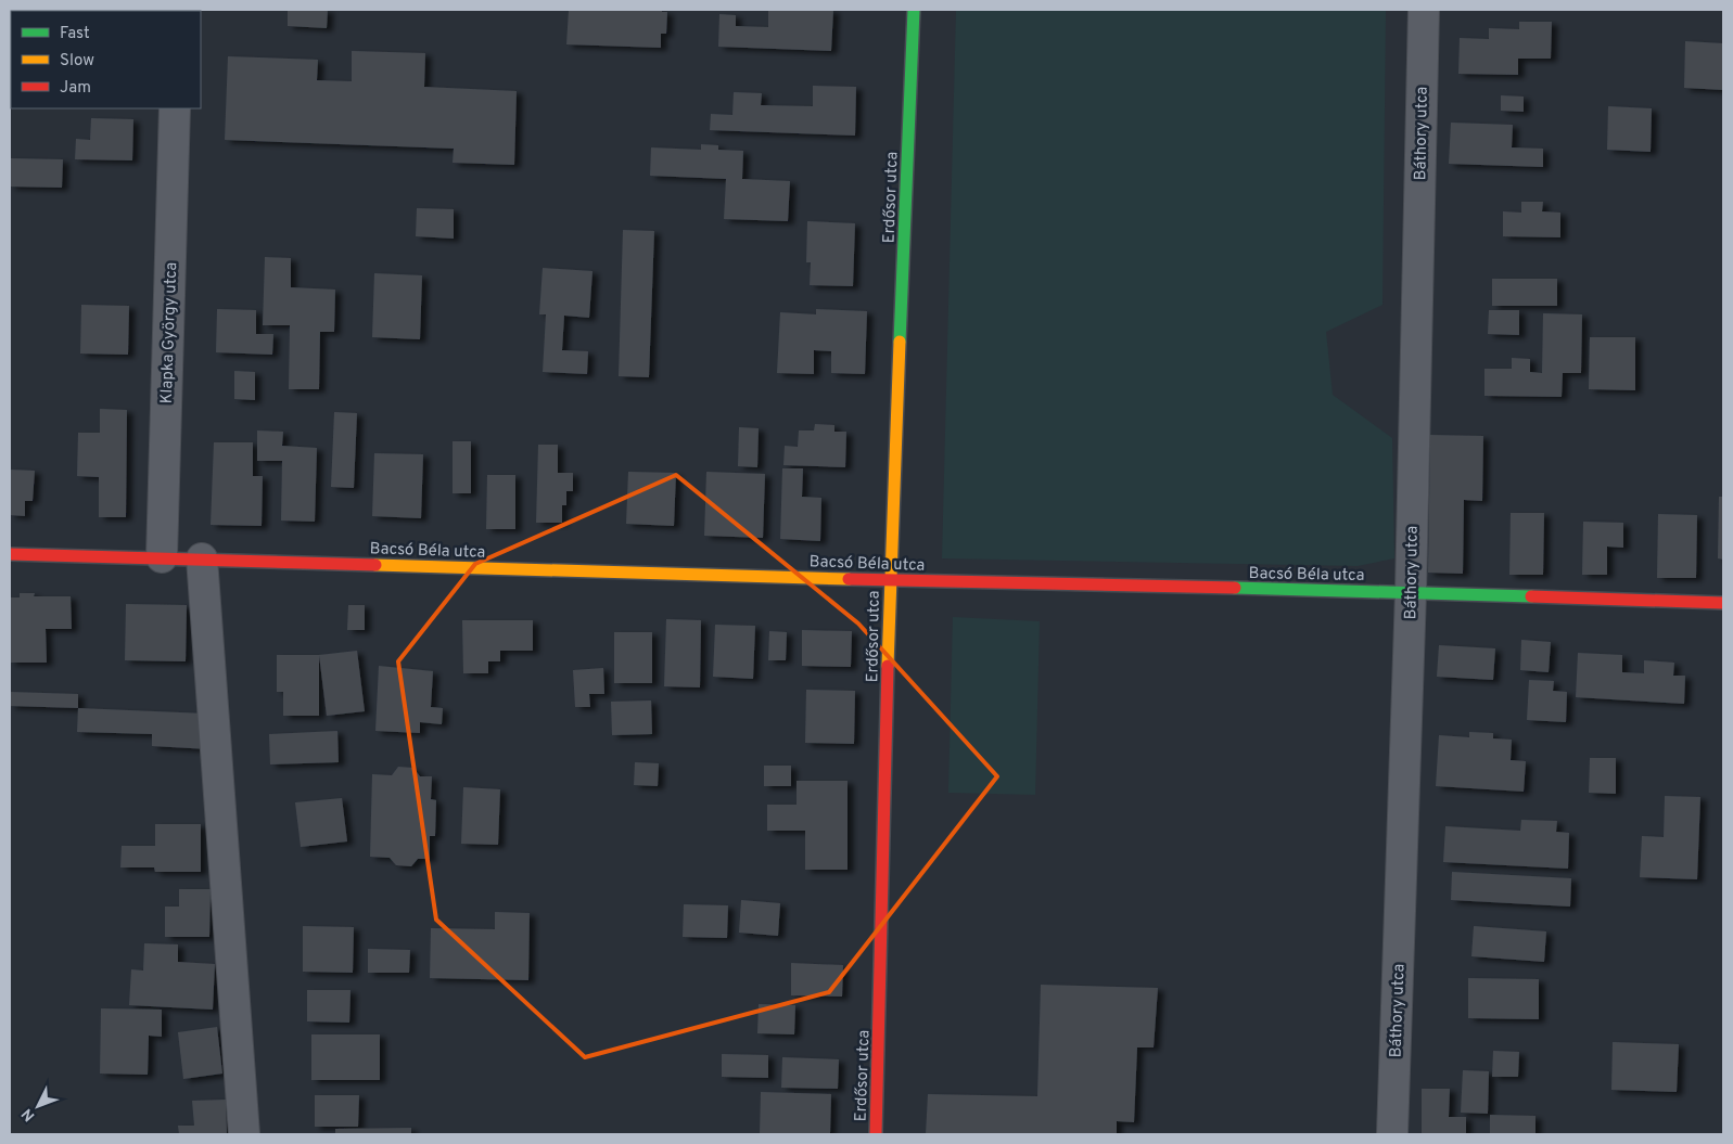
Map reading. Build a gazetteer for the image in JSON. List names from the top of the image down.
{
  "streets": {
    "street": [
      "Báthory utca",
      "Erdősor utca",
      "Klapka György utca",
      "Bacsó Béla utca"
    ]
  },
  "crossings": [
    ["Báthory utca", "Bacsó Béla utca"],
    ["Erdősor utca", "Bacsó Béla utca"],
    ["Klapka György utca", "Bacsó Béla utca"]
  ],
  "legend": ["Fast", "Slow", "Jam"],
  "north": "bottom left"
}
